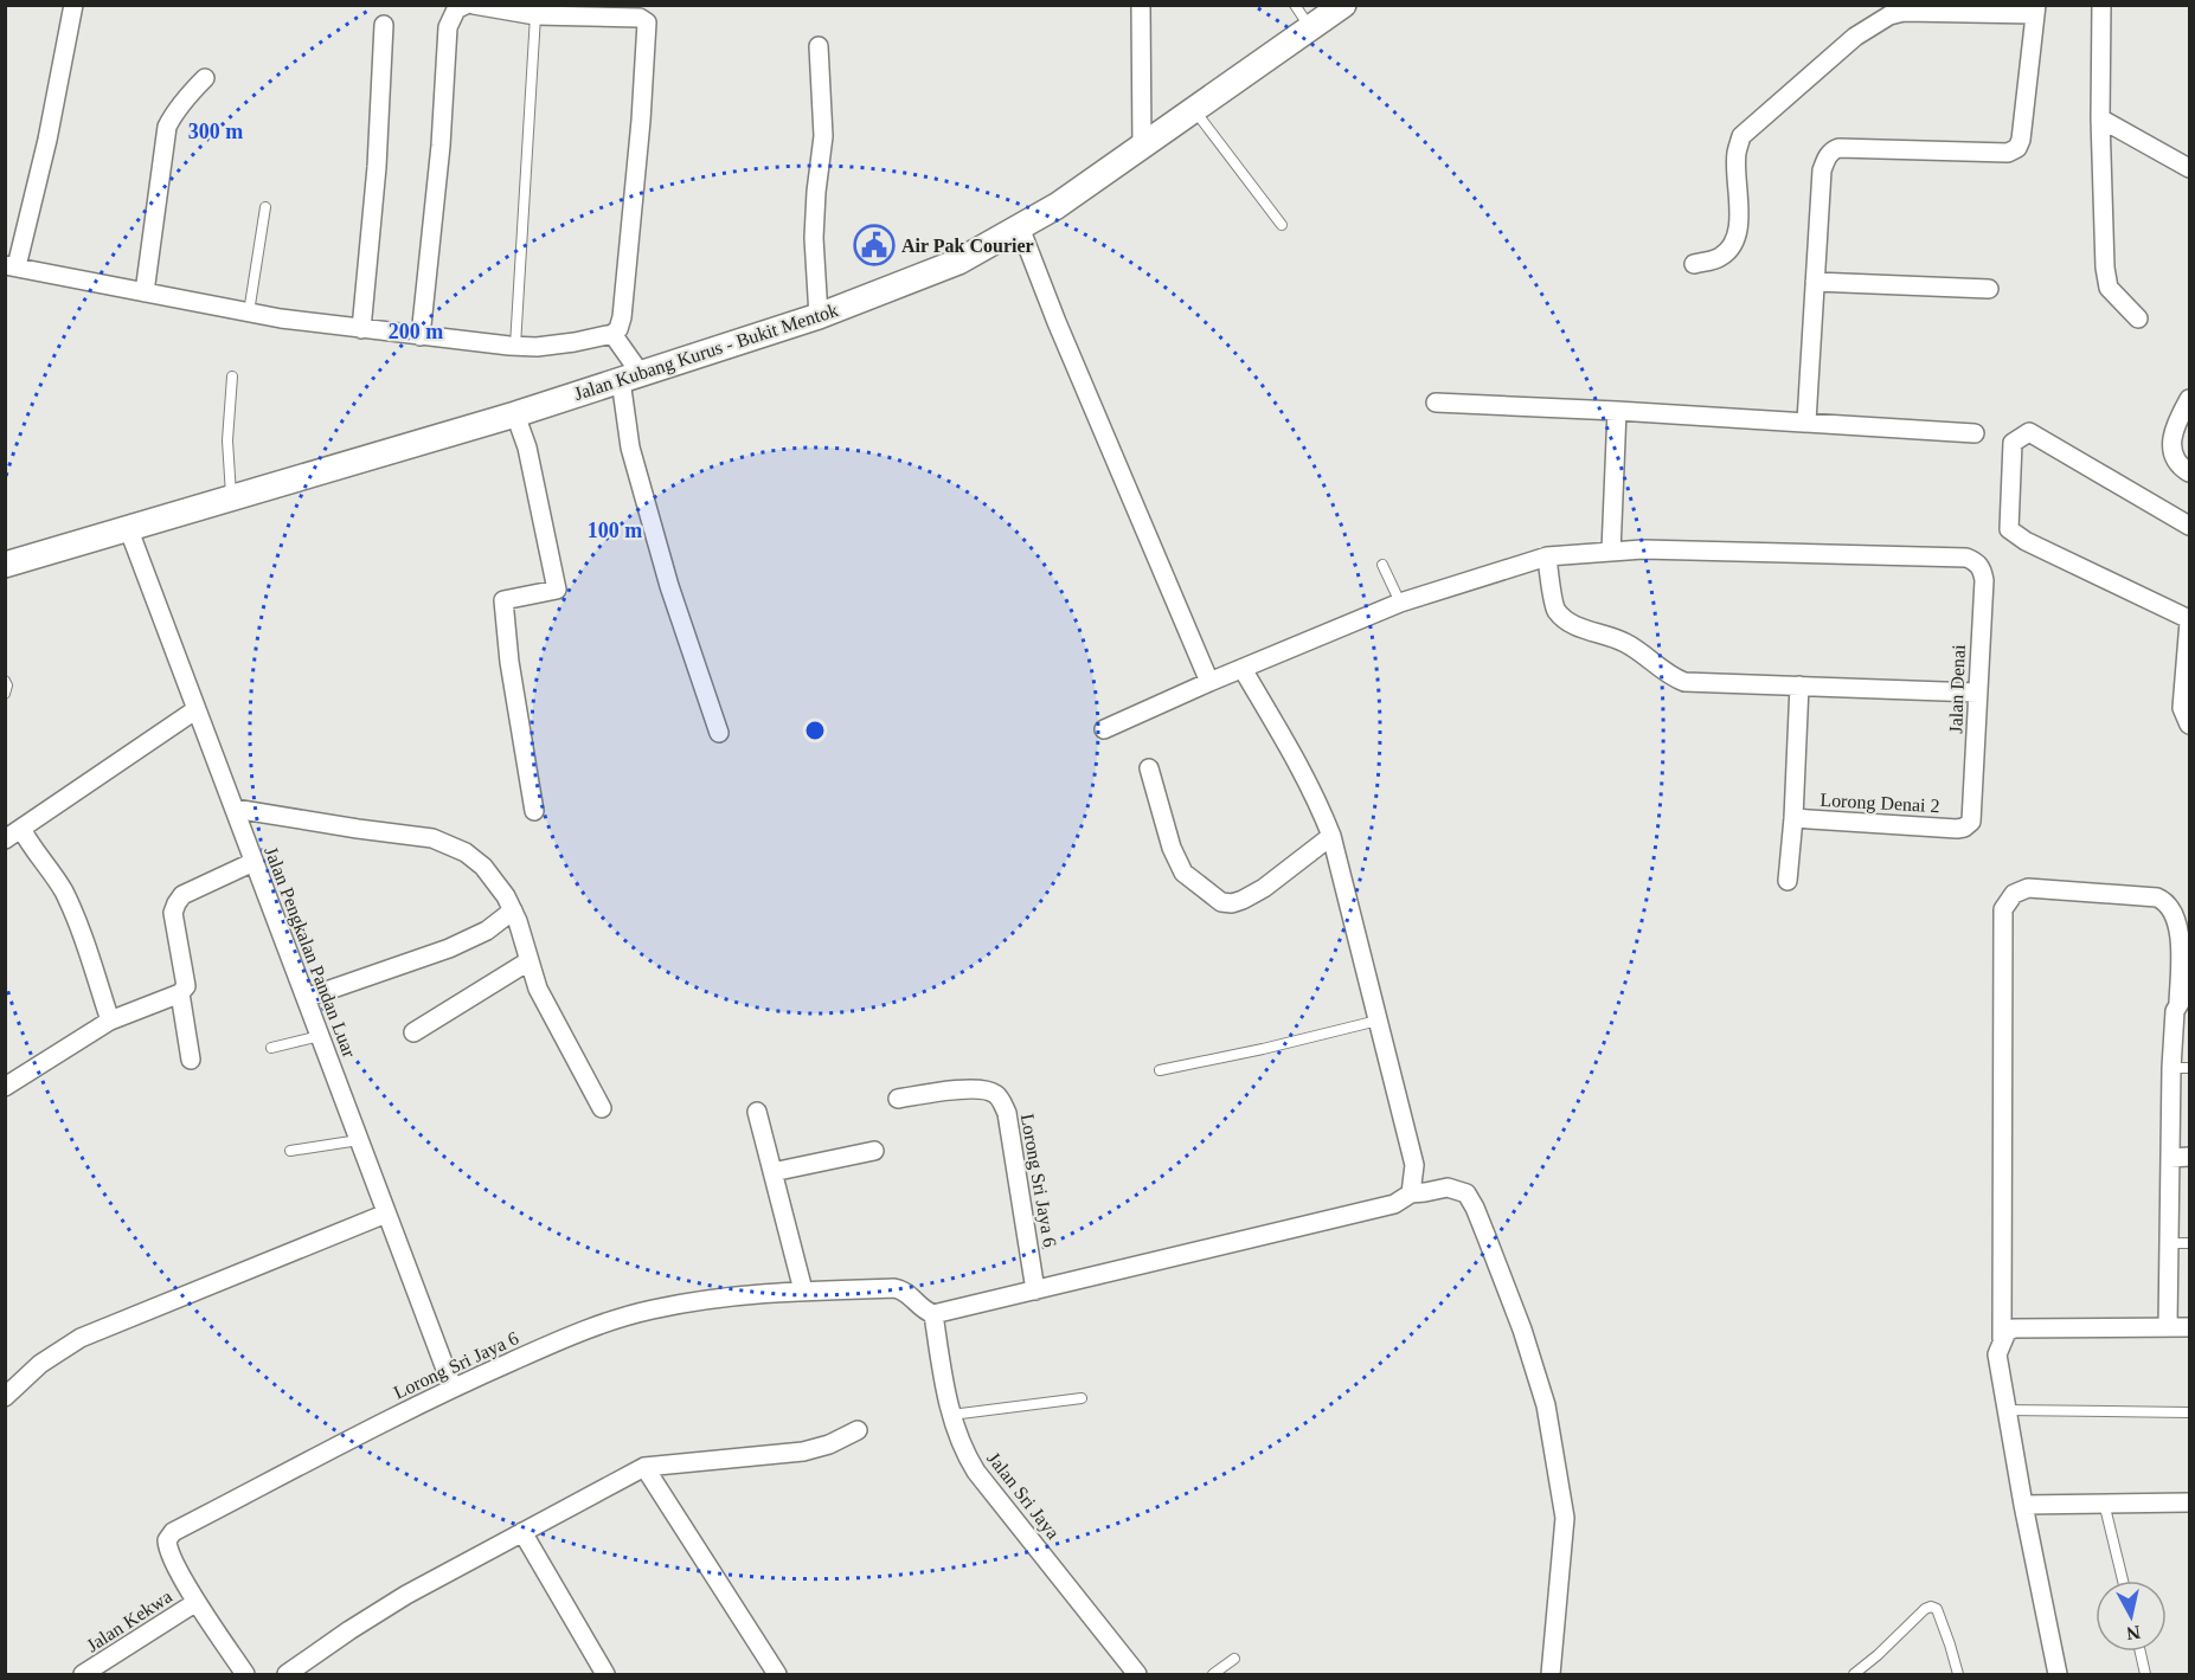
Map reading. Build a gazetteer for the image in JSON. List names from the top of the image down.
{
  "streets": {
    "main road": ["Jalan Kubang Kurus - Bukit Mentok"],
    "street": [
      "Jalan Denai",
      "Lorong Denai 2",
      "Jalan Pengkalan Pandan Luar",
      "Lorong Sri Jaya 6",
      "Jalan Sri Jaya",
      "Jalan Kekwa"
    ]
  },
  "crossings": [
    ["Jalan Kubang Kurus - Bukit Mentok", "Jalan Pengkalan Pandan Luar"],
    ["Jalan Denai", "Lorong Denai 2"],
    ["Jalan Pengkalan Pandan Luar", "Lorong Sri Jaya 6"],
    ["Lorong Sri Jaya 6", "Jalan Sri Jaya"],
    ["Lorong Sri Jaya 6", "Jalan Kekwa"]
  ],
  "places": {
    "public building": ["Air Pak Courier"]
  },
  "north": "bottom",
  "rings": ["300 m", "200 m", "100 m"]
}
